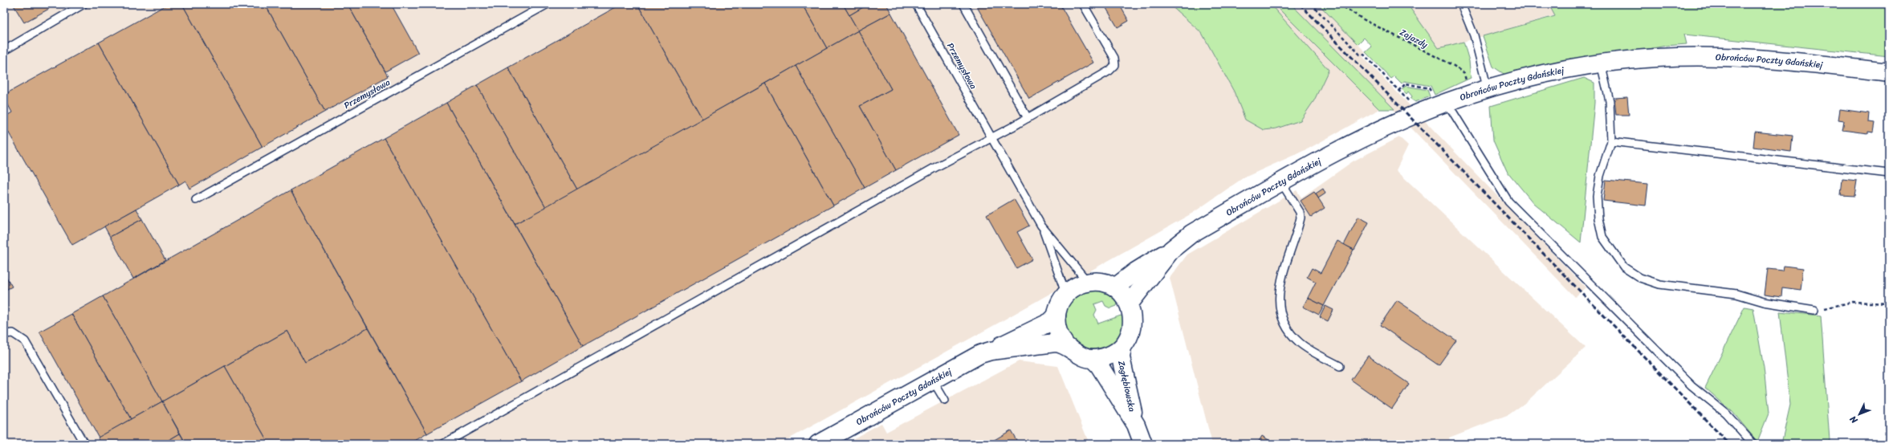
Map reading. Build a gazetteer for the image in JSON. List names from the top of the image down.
{
  "streets": {
    "main road": ["Obrońców Poczty Gdańskiej", "Zagłębiowska"],
    "lane": ["Przemysłowa"],
    "path": ["Zajazdy"]
  },
  "crossings": [
    ["Zajazdy", "Obrońców Poczty Gdańskiej"],
    ["Obrońców Poczty Gdańskiej", "Zagłębiowska"]
  ],
  "north": "bottom left"
}
